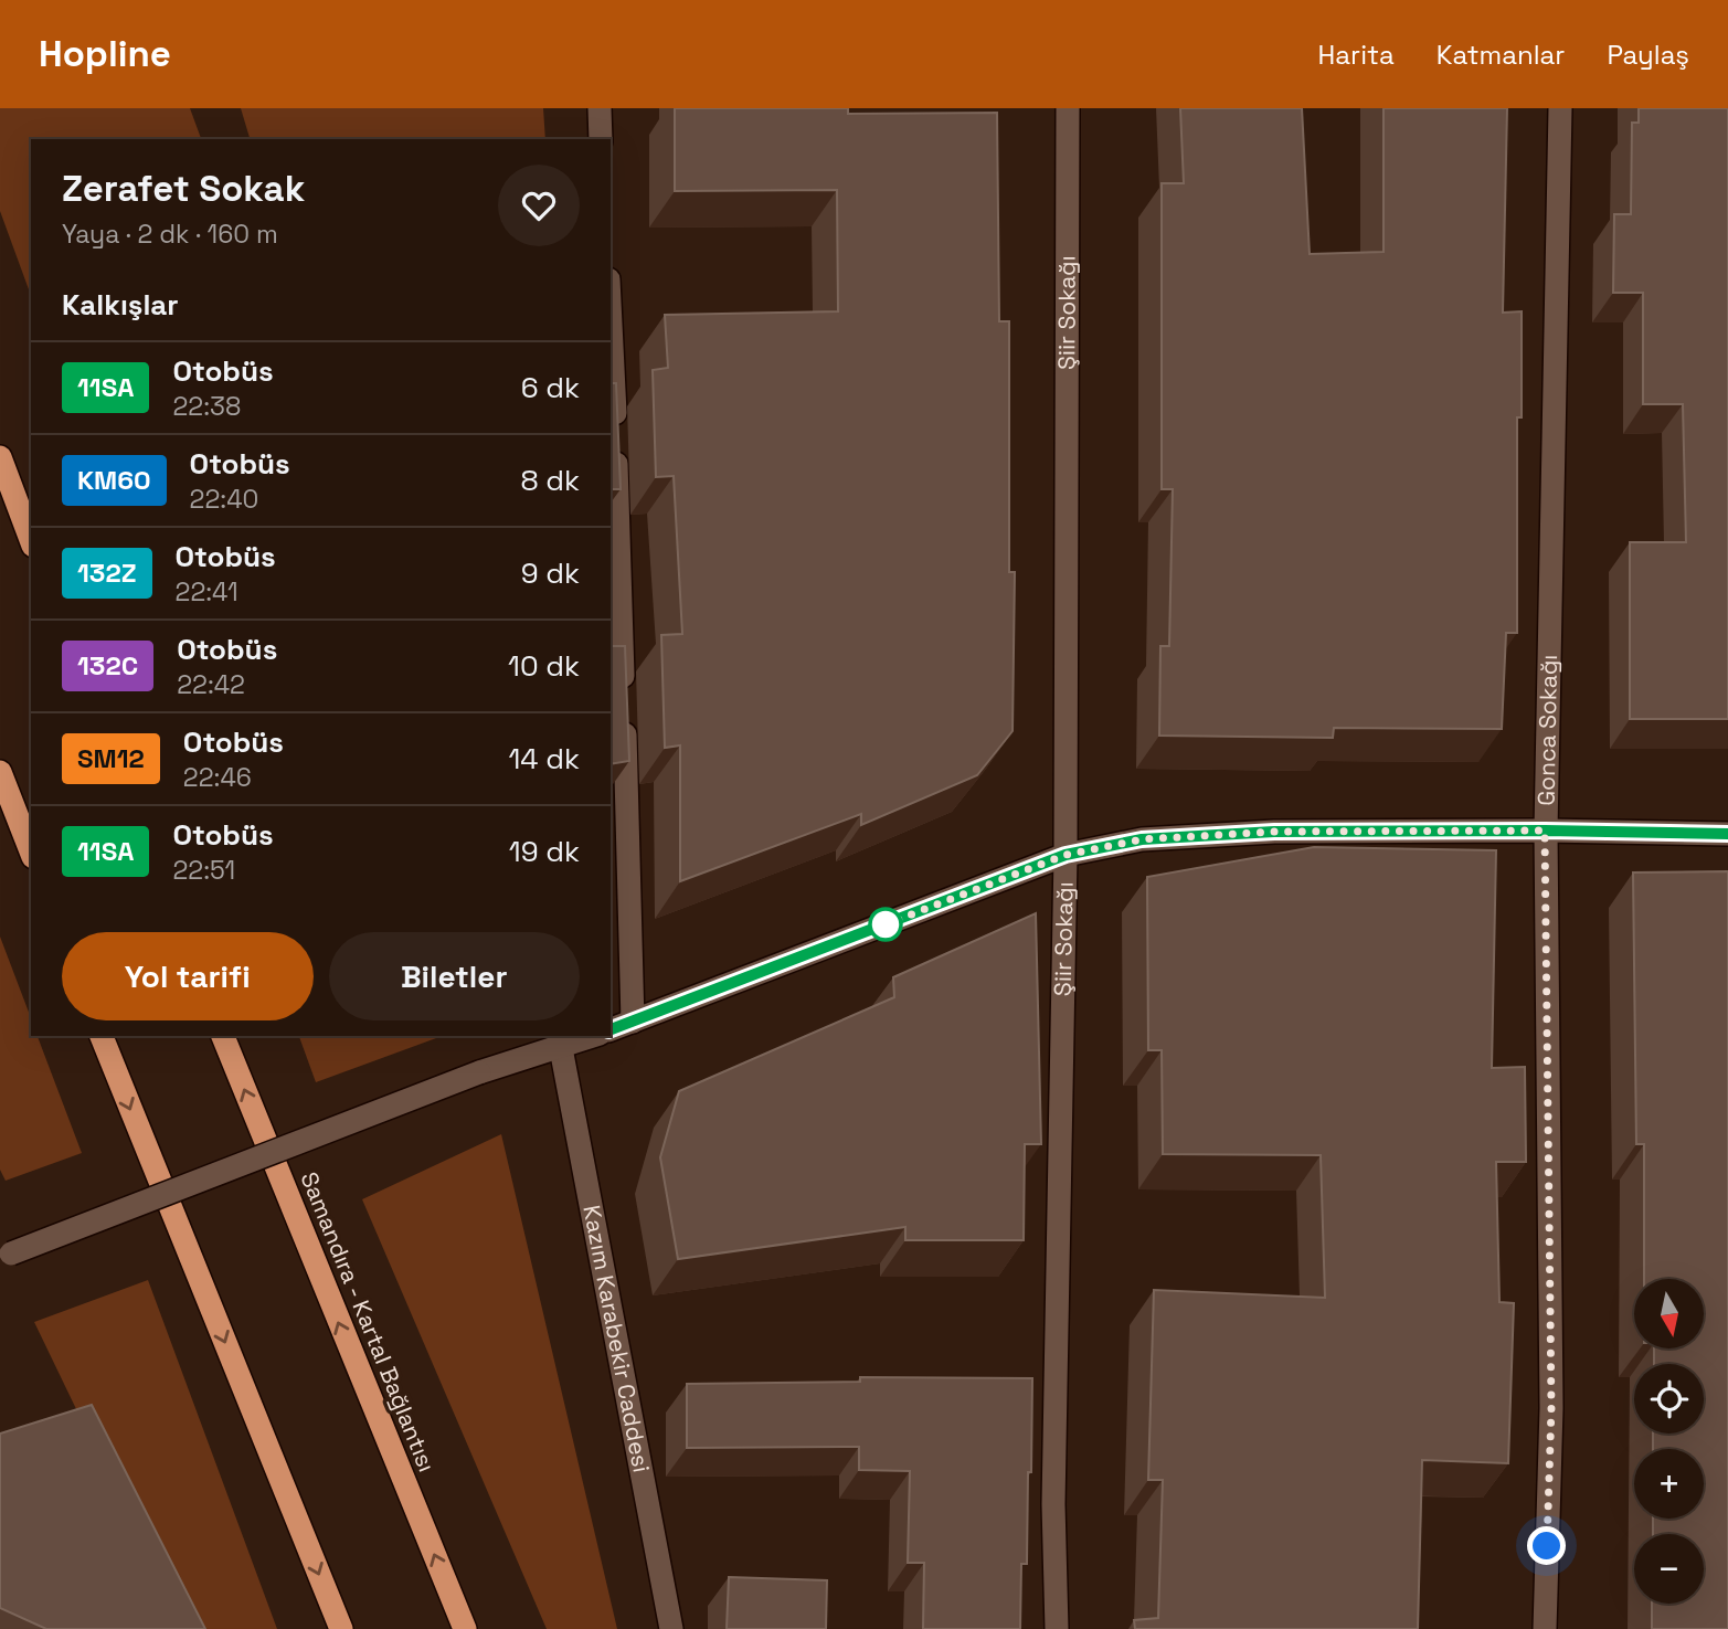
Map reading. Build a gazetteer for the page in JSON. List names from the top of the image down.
{
  "streets": {
    "highway": ["Samandıra - Kartal Bağlantısı"],
    "street": ["Şiir Sokağı", "Gonca Sokağı", "Kazım Karabekir Caddesi"]
  },
  "lines": ["bus line 11SA"],
  "north": "bottom",
  "page": {
    "header": "Hopline",
    "nav": ["Harita", "Katmanlar", "Paylaş"],
    "heading": [
      ["Zerafet Sokak", "Yaya · 2 dk · 160 m"],
      "Kalkışlar"
    ],
    "list": [
      {
        "mark": "11SA",
        "name": "Otobüs",
        "note": "22:38",
        "value": "6 dk"
      },
      {
        "mark": "KM60",
        "name": "Otobüs",
        "note": "22:40",
        "value": "8 dk"
      },
      {
        "mark": "132Z",
        "name": "Otobüs",
        "note": "22:41",
        "value": "9 dk"
      },
      {
        "mark": "132C",
        "name": "Otobüs",
        "note": "22:42",
        "value": "10 dk"
      },
      {
        "mark": "SM12",
        "name": "Otobüs",
        "note": "22:46",
        "value": "14 dk"
      },
      {
        "mark": "11SA",
        "name": "Otobüs",
        "note": "22:51",
        "value": "19 dk"
      }
    ],
    "buttons": ["Yol tarifi", "Biletler"],
    "map_buttons": ["+", "−"]
  }
}
